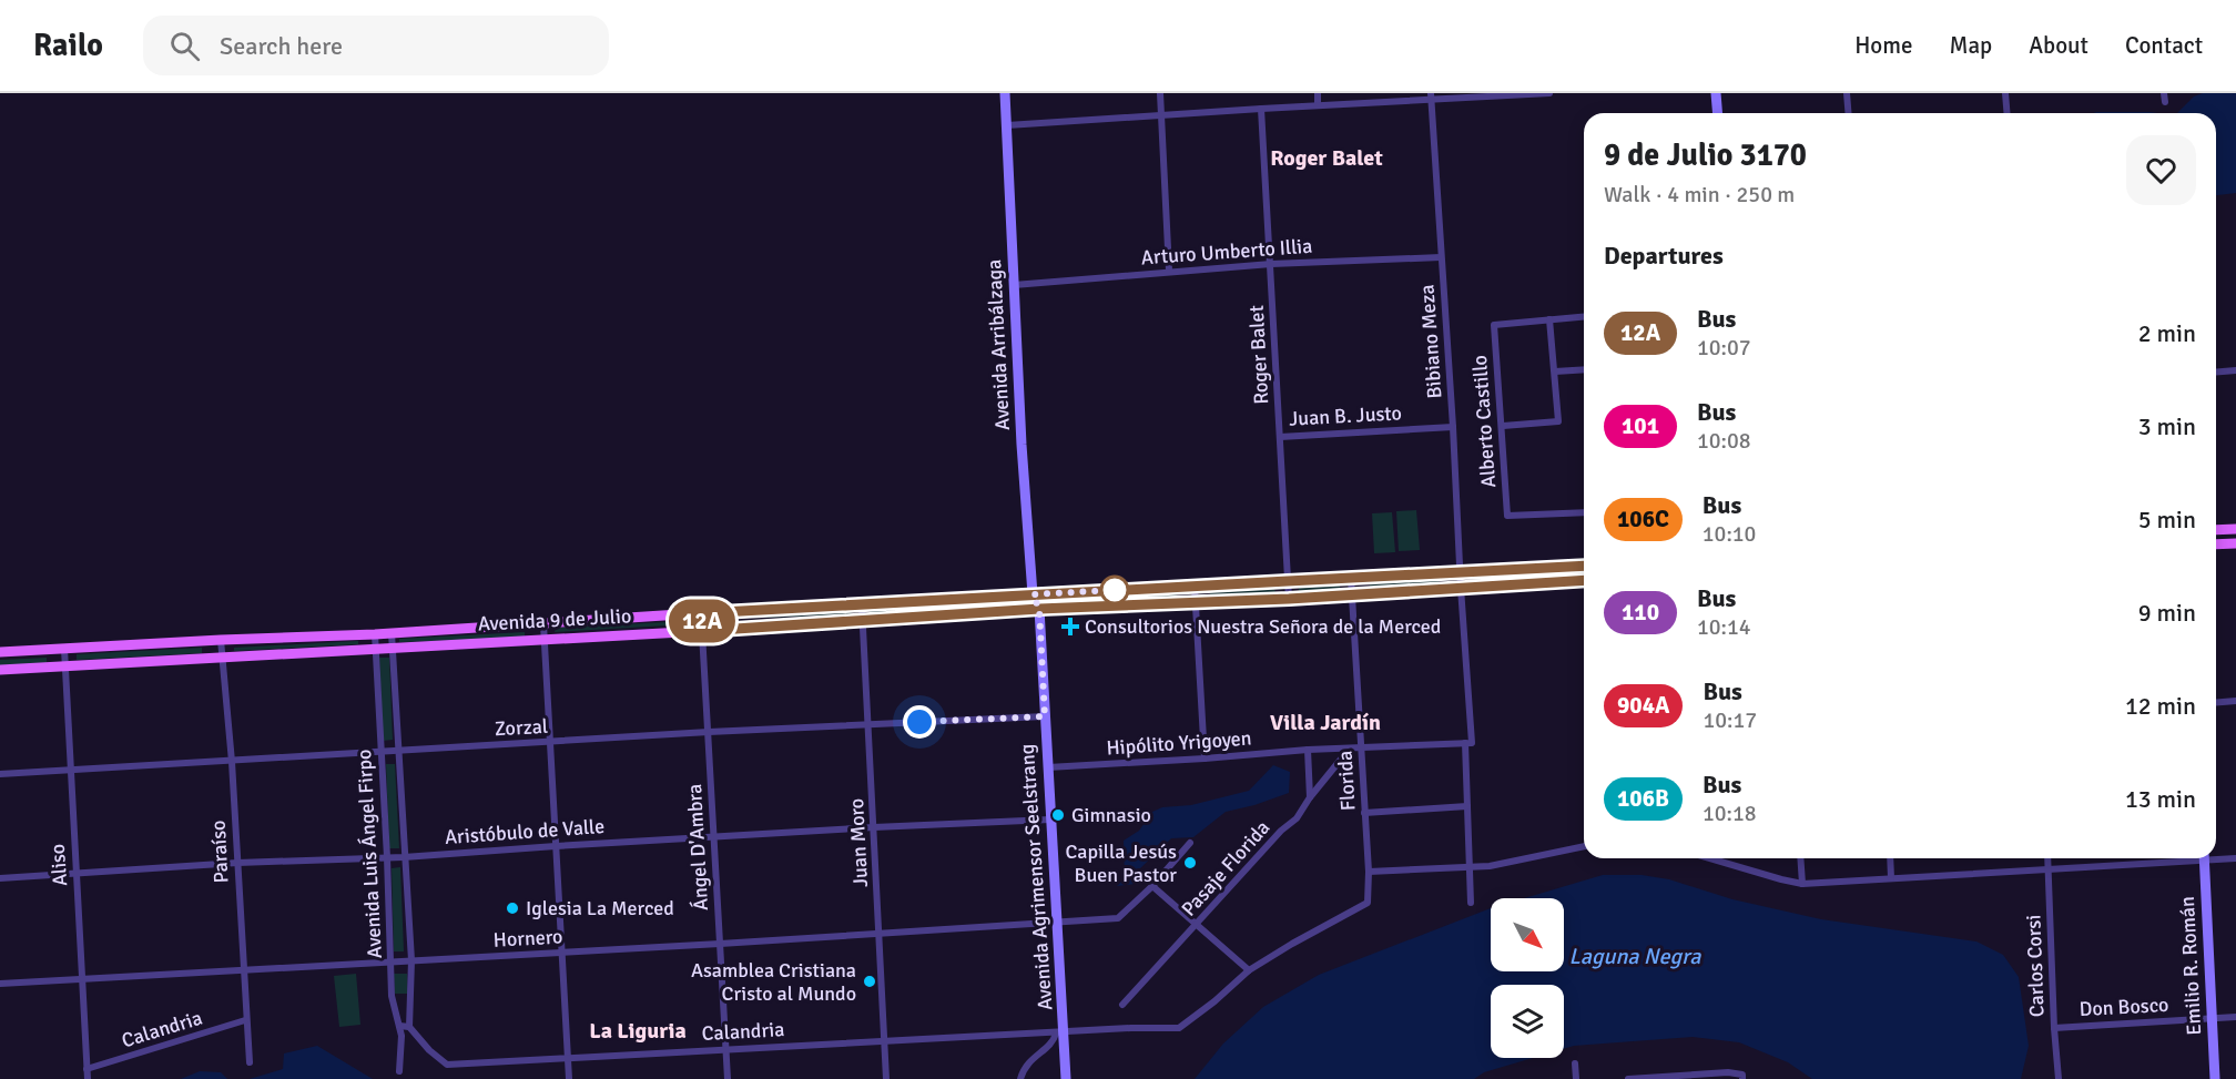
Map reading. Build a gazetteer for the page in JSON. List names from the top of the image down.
{
  "streets": {
    "main road": ["Avenida 9 de Julio"],
    "street": [
      "Arturo Umberto Illia",
      "Bibiano Meza",
      "Avenida Arribálzaga",
      "Roger Balet",
      "Juan B. Justo",
      "Alberto Castillo",
      "Zorzal",
      "Hipólito Yrigoyen",
      "Florida",
      "Aristóbulo de Valle",
      "Juan Moro",
      "Ángel D'Ambra",
      "Paraíso",
      "Avenida Luis Ángel Firpo",
      "Aliso",
      "Pasaje Florida",
      "Avenida Agrimensor Seelstrang",
      "Hornero",
      "Carlos Corsi",
      "Emilio R. Román",
      "Don Bosco",
      "Calandria"
    ]
  },
  "crossings": [
    ["Arturo Umberto Illia", "Bibiano Meza"],
    ["Arturo Umberto Illia", "Avenida Arribálzaga"],
    ["Arturo Umberto Illia", "Roger Balet"],
    ["Bibiano Meza", "Juan B. Justo"],
    ["Bibiano Meza", "Avenida 9 de Julio"],
    ["Bibiano Meza", "Hipólito Yrigoyen"],
    ["Avenida Arribálzaga", "Avenida 9 de Julio"],
    ["Avenida Arribálzaga", "Avenida Agrimensor Seelstrang"],
    ["Roger Balet", "Juan B. Justo"],
    ["Roger Balet", "Avenida 9 de Julio"],
    ["Avenida 9 de Julio", "Florida"],
    ["Avenida 9 de Julio", "Juan Moro"],
    ["Avenida 9 de Julio", "Ángel D'Ambra"],
    ["Avenida 9 de Julio", "Paraíso"],
    ["Avenida 9 de Julio", "Avenida Luis Ángel Firpo"],
    ["Avenida 9 de Julio", "Aliso"],
    ["Avenida 9 de Julio", "Avenida Agrimensor Seelstrang"],
    ["Zorzal", "Juan Moro"],
    ["Zorzal", "Ángel D'Ambra"],
    ["Zorzal", "Paraíso"],
    ["Zorzal", "Avenida Luis Ángel Firpo"],
    ["Zorzal", "Aliso"],
    ["Zorzal", "Avenida Agrimensor Seelstrang"],
    ["Hipólito Yrigoyen", "Florida"],
    ["Hipólito Yrigoyen", "Pasaje Florida"],
    ["Hipólito Yrigoyen", "Avenida Agrimensor Seelstrang"],
    ["Florida", "Calandria"],
    ["Aristóbulo de Valle", "Juan Moro"],
    ["Aristóbulo de Valle", "Ángel D'Ambra"],
    ["Aristóbulo de Valle", "Paraíso"],
    ["Aristóbulo de Valle", "Avenida Luis Ángel Firpo"],
    ["Aristóbulo de Valle", "Aliso"],
    ["Aristóbulo de Valle", "Avenida Agrimensor Seelstrang"],
    ["Juan Moro", "Hornero"],
    ["Juan Moro", "Calandria"],
    ["Ángel D'Ambra", "Hornero"],
    ["Ángel D'Ambra", "Calandria"],
    ["Paraíso", "Hornero"],
    ["Paraíso", "Calandria"],
    ["Avenida Luis Ángel Firpo", "Hornero"],
    ["Avenida Luis Ángel Firpo", "Calandria"],
    ["Aliso", "Hornero"],
    ["Aliso", "Calandria"],
    ["Avenida Agrimensor Seelstrang", "Hornero"],
    ["Avenida Agrimensor Seelstrang", "Calandria"],
    ["Carlos Corsi", "Don Bosco"],
    ["Emilio R. Román", "Don Bosco"]
  ],
  "districts": ["Roger Balet", "Villa Jardín", "La Liguria"],
  "water": ["Laguna Negra"],
  "places": {
    "health": ["Consultorios Nuestra Señora de la Merced"],
    "other": [
      "Gimnasio",
      "Capilla Jesús Buen Pastor",
      "Iglesia La Merced",
      "Asamblea Cristiana Cristo al Mundo"
    ]
  },
  "lines": ["bus line 12A"],
  "north": "bottom right",
  "page": {
    "header": "Railo",
    "search": "Search here",
    "nav": [
      "Home",
      "Map",
      "About",
      "Contact"
    ],
    "on_map": "12A",
    "heading": [
      ["9 de Julio 3170", "Walk · 4 min · 250 m"],
      "Departures"
    ],
    "list": [
      {
        "mark": "12A",
        "name": "Bus",
        "note": "10:07",
        "value": "2 min"
      },
      {
        "mark": "101",
        "name": "Bus",
        "note": "10:08",
        "value": "3 min"
      },
      {
        "mark": "106C",
        "name": "Bus",
        "note": "10:10",
        "value": "5 min"
      },
      {
        "mark": "110",
        "name": "Bus",
        "note": "10:14",
        "value": "9 min"
      },
      {
        "mark": "904A",
        "name": "Bus",
        "note": "10:17",
        "value": "12 min"
      },
      {
        "mark": "106B",
        "name": "Bus",
        "note": "10:18",
        "value": "13 min"
      }
    ]
  }
}
